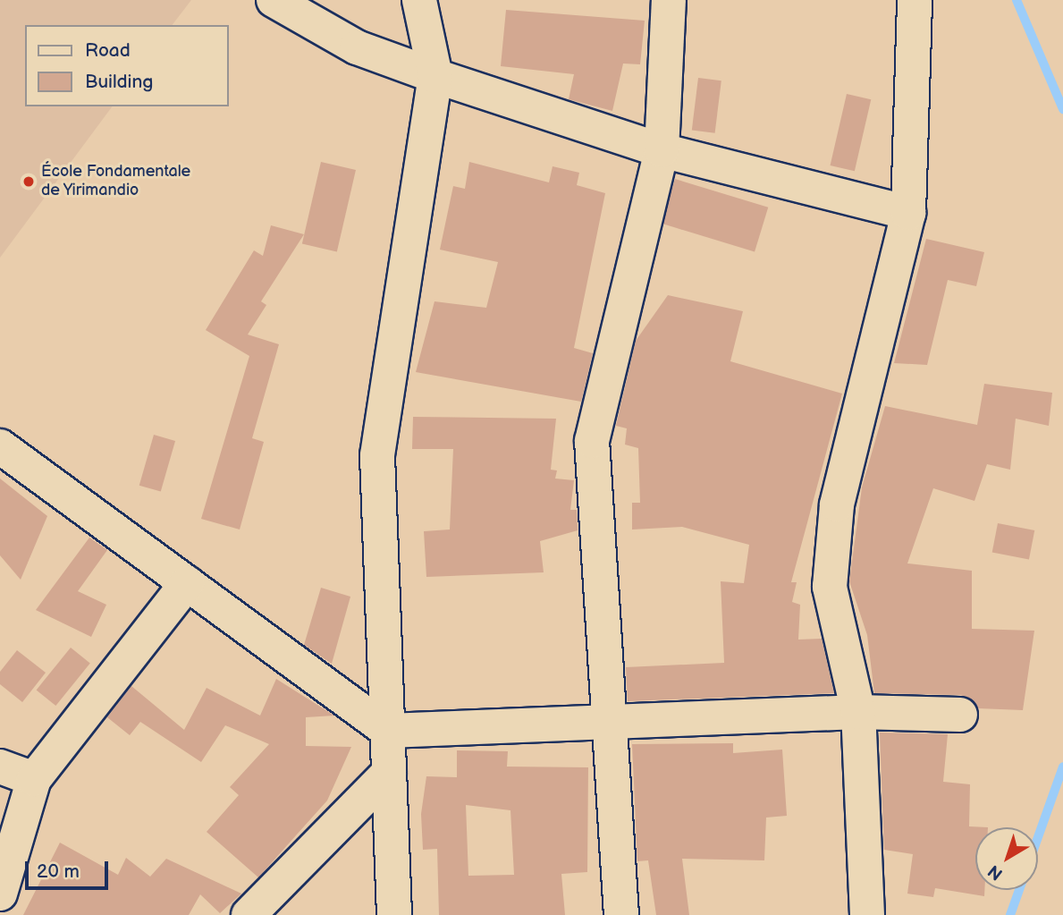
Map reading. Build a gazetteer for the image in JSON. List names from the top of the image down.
{
  "places": ["École Fondamentale de Yirimandio"],
  "legend": ["Road", "Building"],
  "scale_bar": "20 m",
  "north": "bottom left"
}
